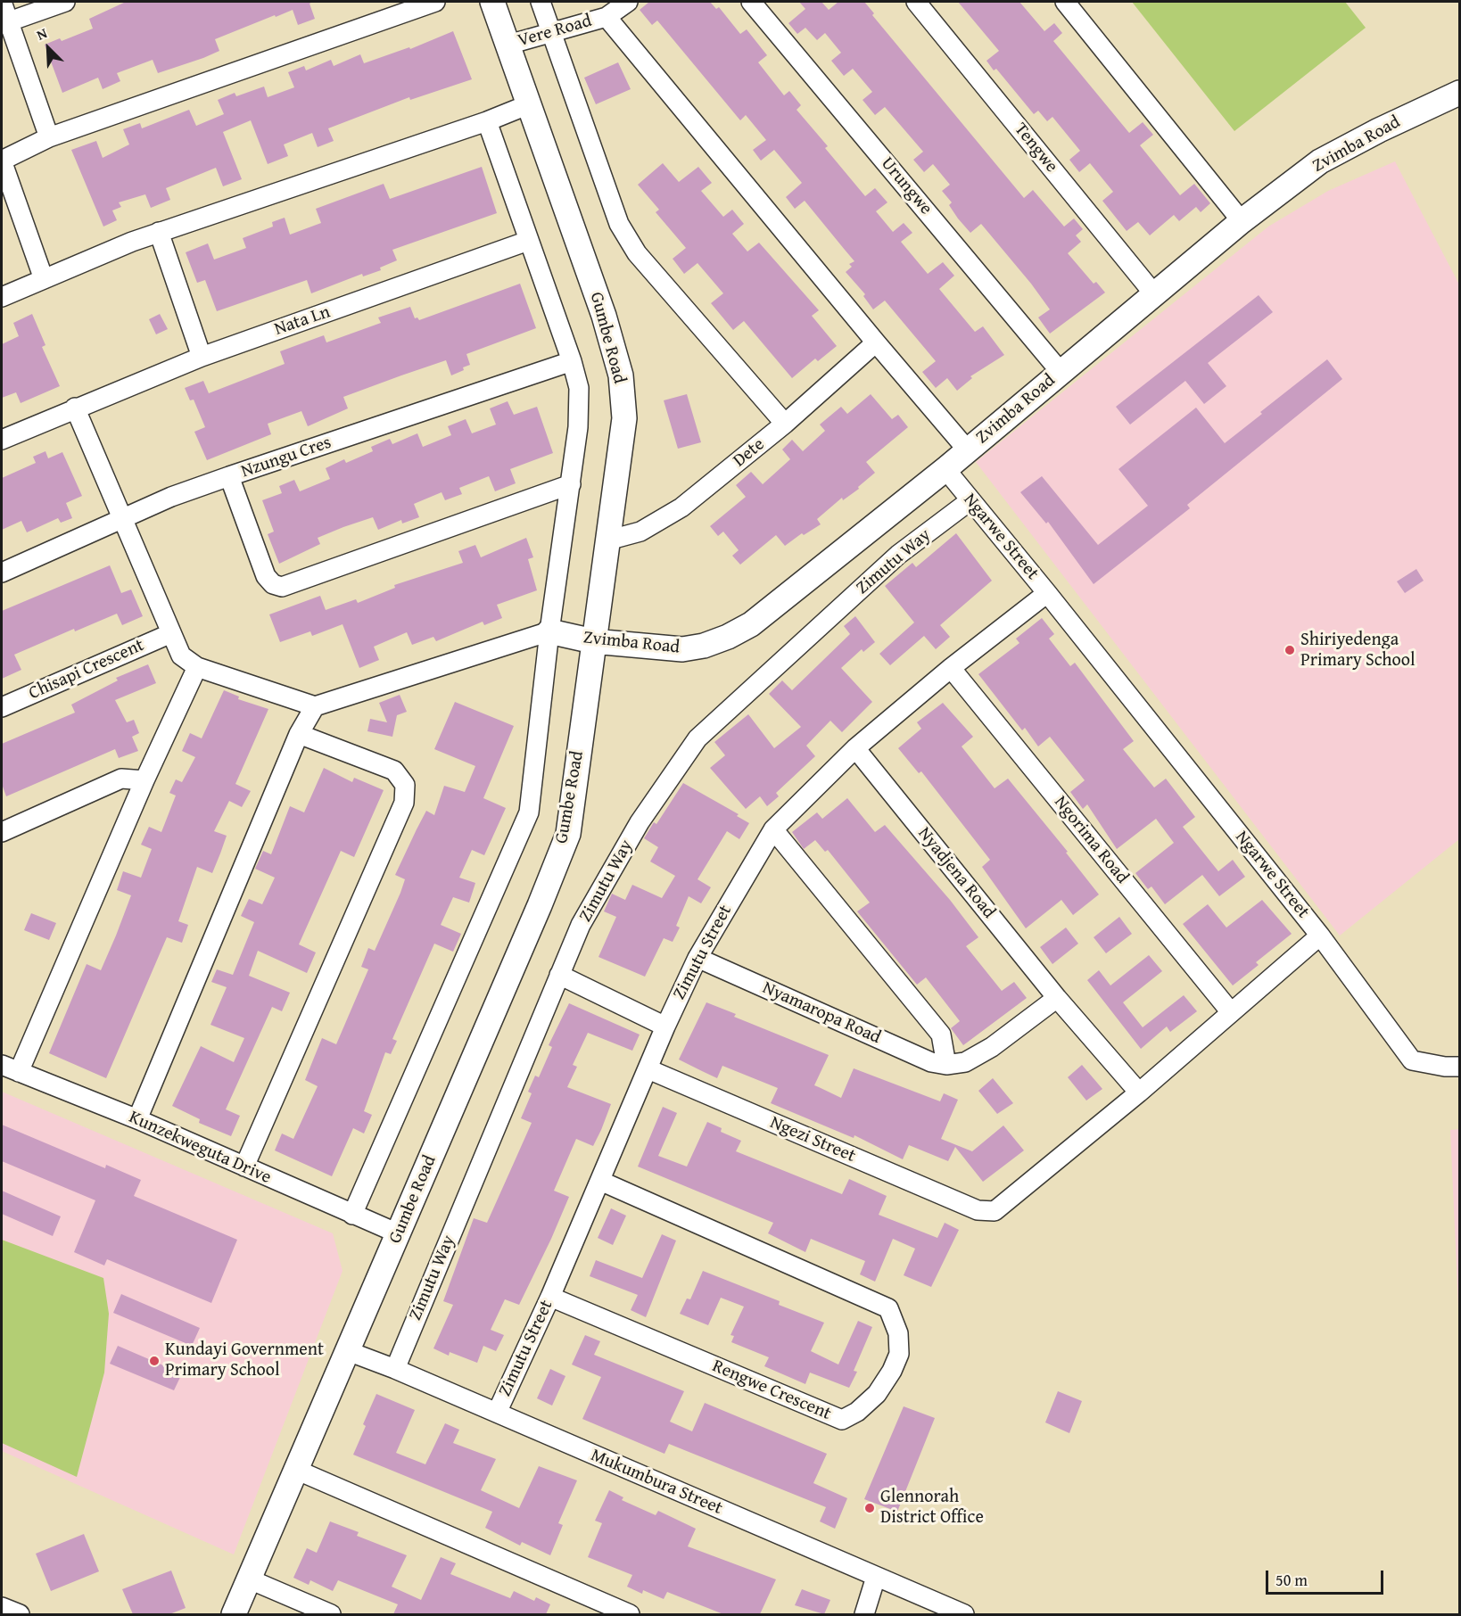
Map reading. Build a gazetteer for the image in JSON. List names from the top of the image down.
{
  "streets": {
    "street": [
      "Vere Road",
      "Zvimba Road",
      "Tengwe",
      "Urungwe",
      "Nata Ln",
      "Gumbe Road",
      "Dete",
      "Nzungu Cres",
      "Ngarwe Street",
      "Zimutu Way",
      "Chisapi Crescent",
      "Ngorima Road",
      "Nyadjena Road",
      "Zimutu Street",
      "Nyamaropa Road",
      "Ngezi Street",
      "Kunzekweguta Drive",
      "Rengwe Crescent",
      "Mukumbura Street"
    ]
  },
  "crossings": [
    ["Vere Road", "Gumbe Road"],
    ["Zvimba Road", "Tengwe"],
    ["Zvimba Road", "Urungwe"],
    ["Zvimba Road", "Gumbe Road"],
    ["Zvimba Road", "Ngarwe Street"],
    ["Gumbe Road", "Dete"],
    ["Gumbe Road", "Kunzekweguta Drive"],
    ["Gumbe Road", "Mukumbura Street"],
    ["Ngarwe Street", "Zimutu Way"],
    ["Ngarwe Street", "Ngorima Road"],
    ["Ngarwe Street", "Nyadjena Road"],
    ["Ngarwe Street", "Zimutu Street"],
    ["Ngarwe Street", "Ngezi Street"],
    ["Zimutu Way", "Mukumbura Street"],
    ["Ngorima Road", "Zimutu Street"],
    ["Nyadjena Road", "Zimutu Street"],
    ["Zimutu Street", "Nyamaropa Road"],
    ["Zimutu Street", "Ngezi Street"],
    ["Zimutu Street", "Rengwe Crescent"],
    ["Zimutu Street", "Mukumbura Street"]
  ],
  "places": ["Shiriyedenga Primary School", "Kundayi Government Primary School", "Glennorah District Office"],
  "scale_bar": "50 m",
  "north": "top left"
}
